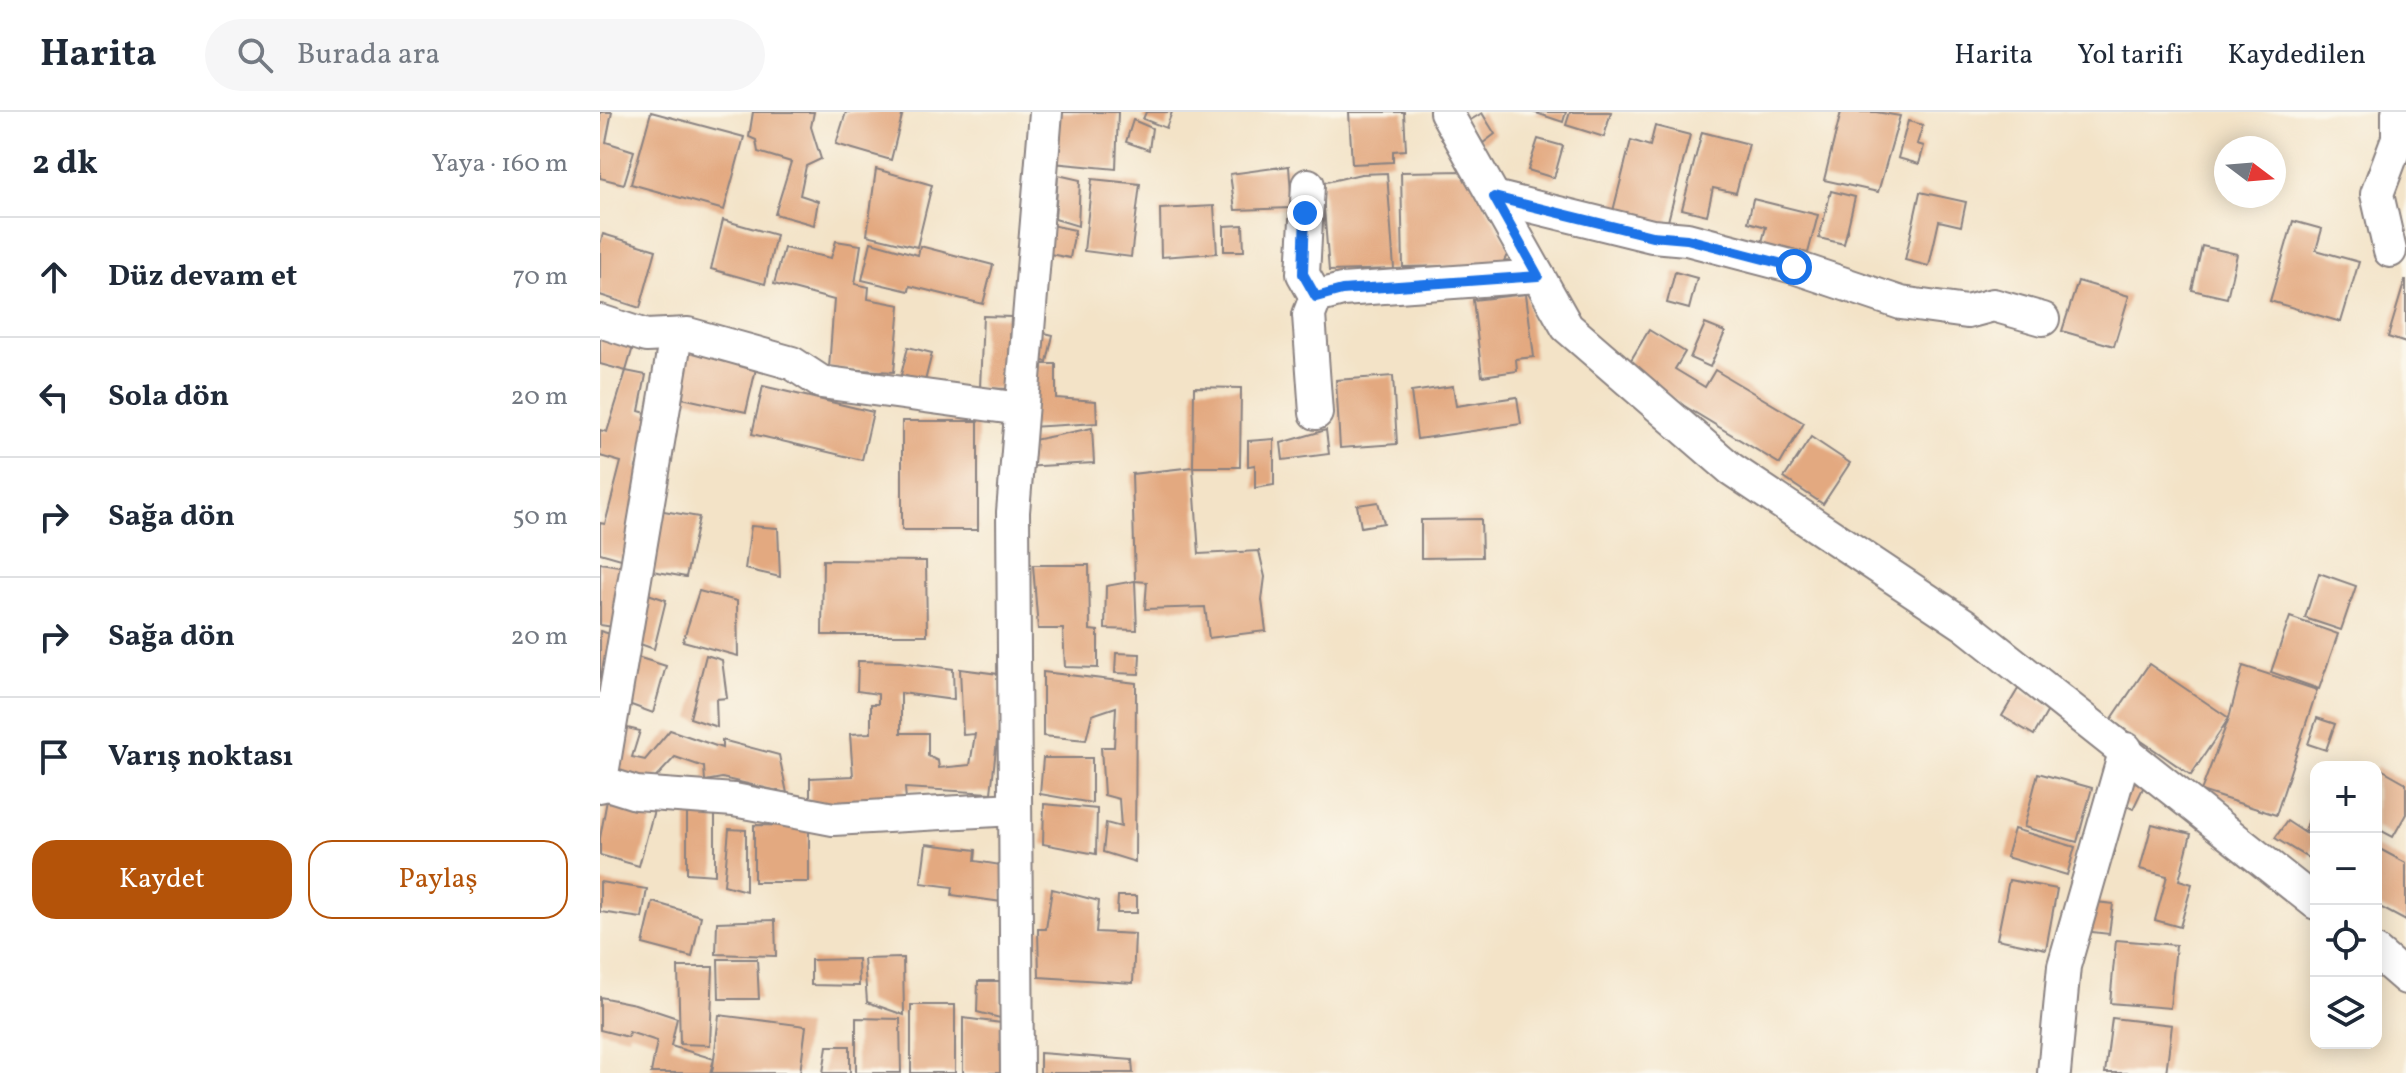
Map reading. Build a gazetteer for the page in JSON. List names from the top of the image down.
{
  "north": "right",
  "page": {
    "header": "Harita",
    "search": "Burada ara",
    "nav": ["Harita", "Yol tarifi", "Kaydedilen"],
    "heading": ["2 dk", "Yaya · 160 m"],
    "list": [
      ["Düz devam et", "70 m"],
      ["Sola dön", "20 m"],
      ["Sağa dön", "50 m"],
      ["Sağa dön", "20 m"],
      "Varış noktası"
    ],
    "map_buttons": ["+", "−"],
    "buttons": ["Kaydet", "Paylaş"]
  }
}
